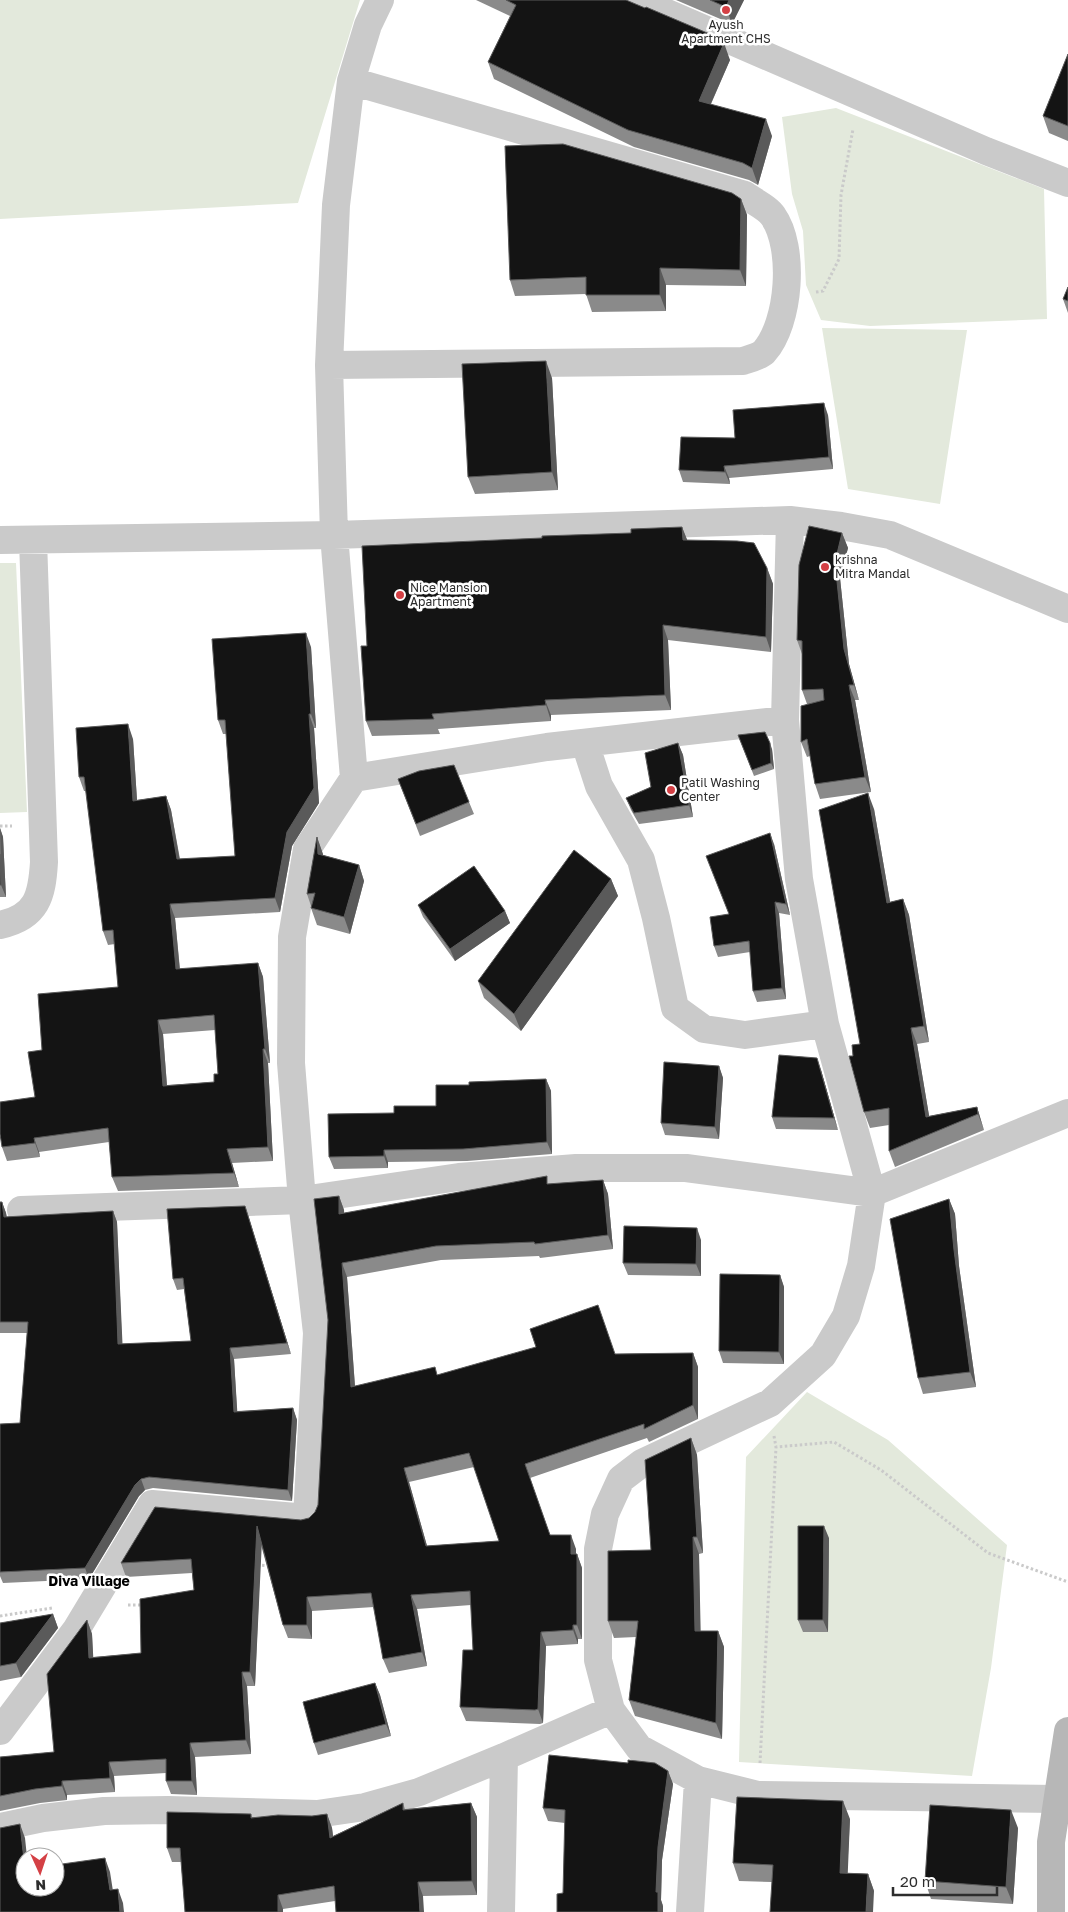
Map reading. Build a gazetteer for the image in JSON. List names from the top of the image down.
{
  "districts": ["Diva Village"],
  "places": [
    "Ayush Apartment CHS",
    "krishna Mitra Mandal",
    "Nice Mansion Apartment",
    "Patil Washing Center"
  ],
  "scale_bar": "20 m",
  "north": "bottom"
}
